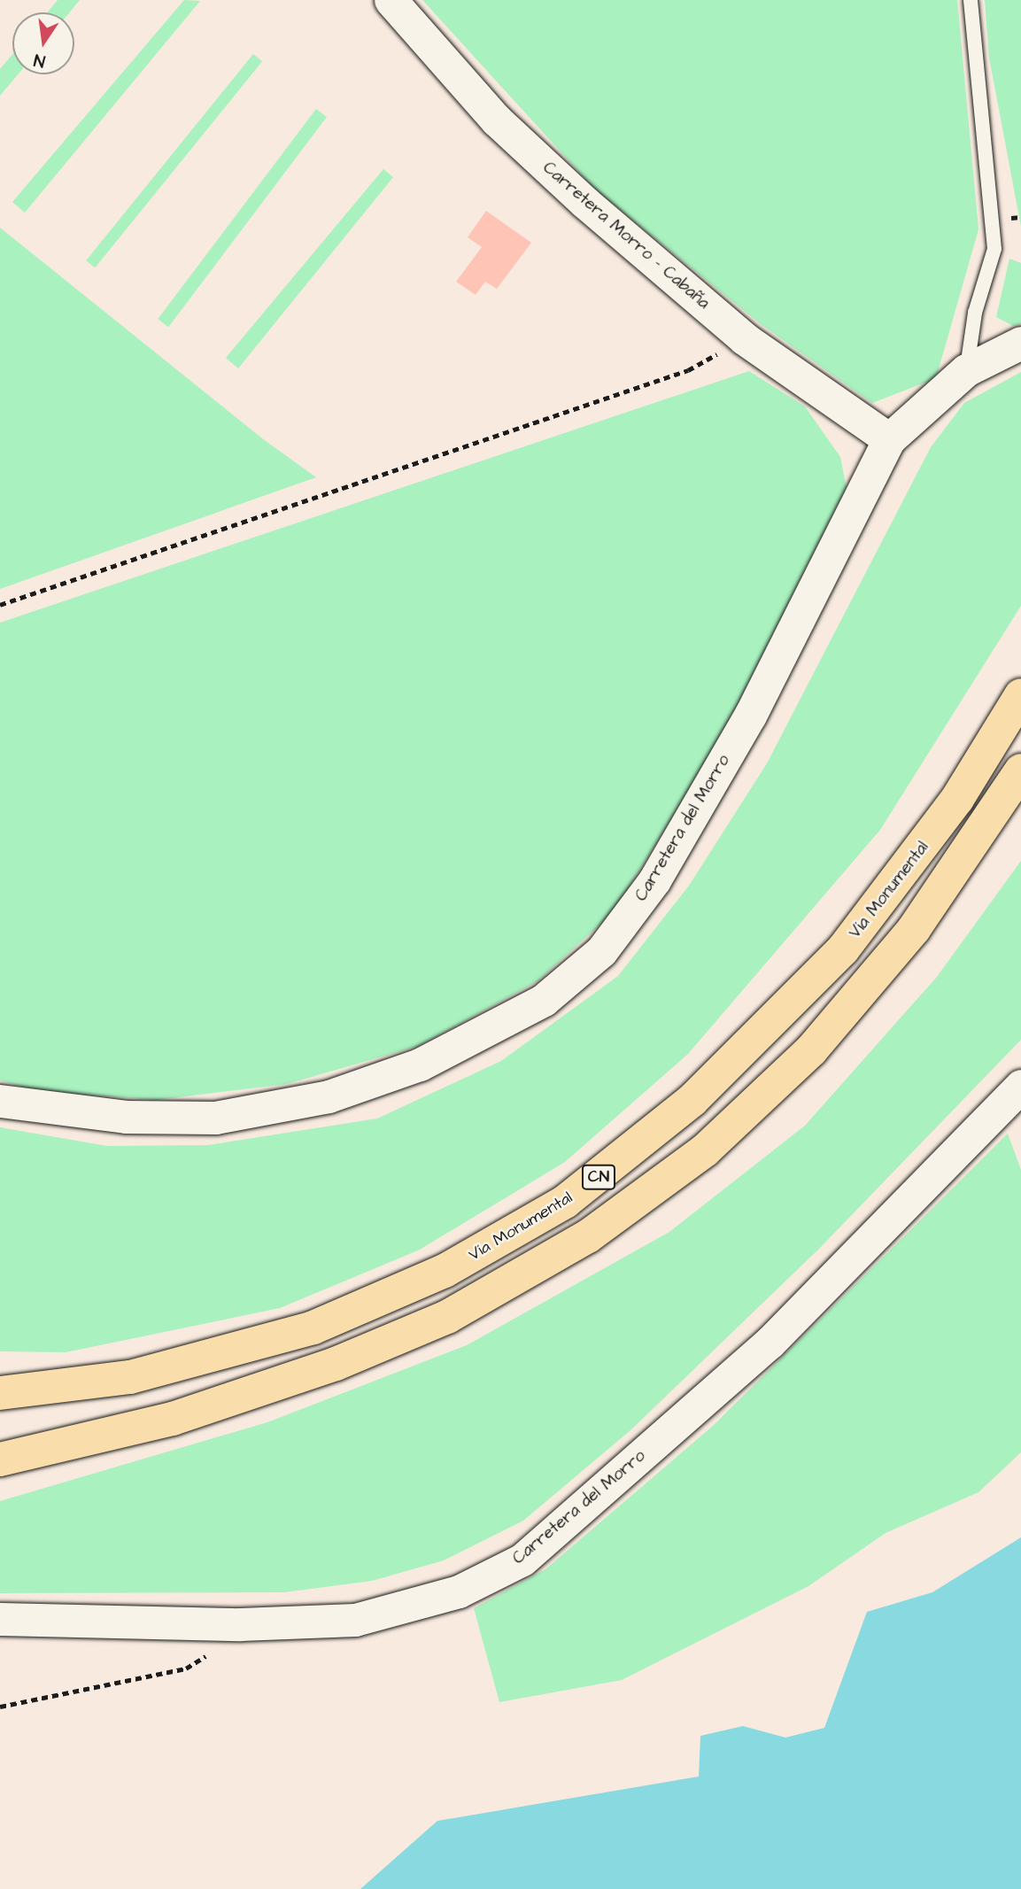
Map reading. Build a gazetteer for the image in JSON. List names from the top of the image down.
{
  "streets": {
    "highway": ["Vía Monumental", "CN"],
    "street": ["Carretera Morro - Cabaña", "Carretera del Morro"]
  },
  "crossings": [
    ["Carretera Morro - Cabaña", "Carretera del Morro"]
  ],
  "north": "bottom"
}
